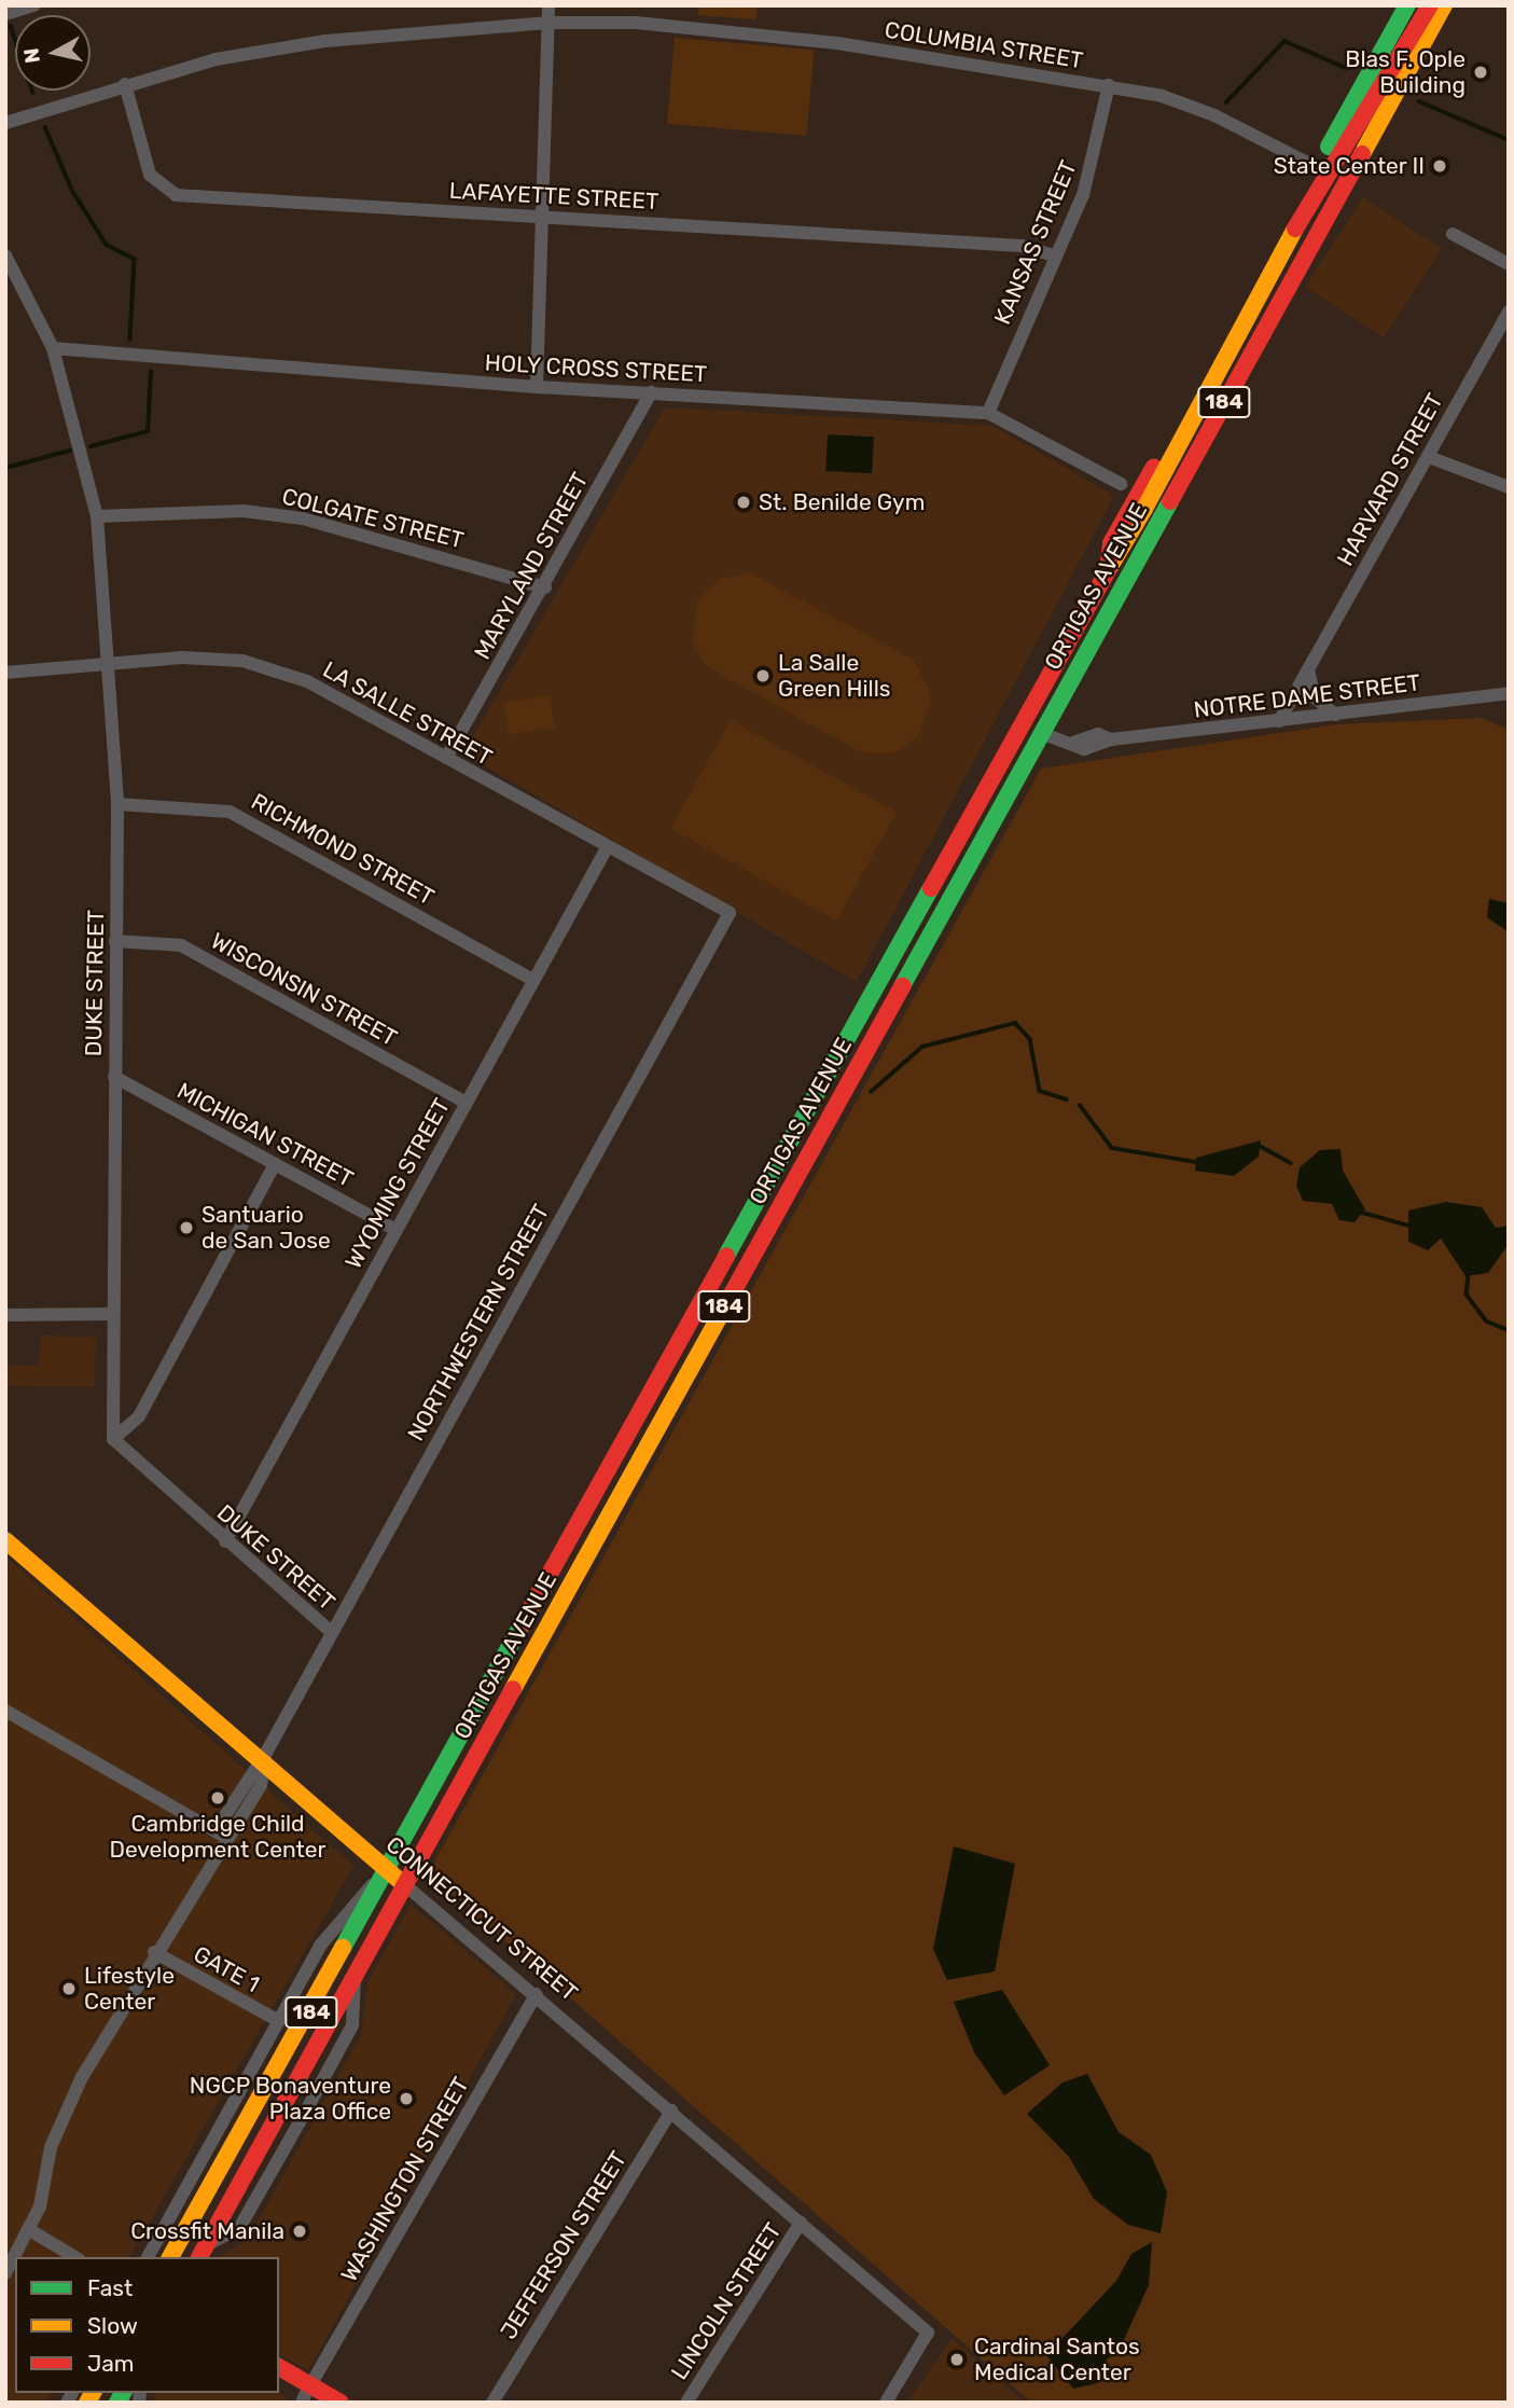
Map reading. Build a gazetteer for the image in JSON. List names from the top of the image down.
{
  "streets": {
    "main road": ["184", "ORTIGAS AVENUE", "CONNECTICUT STREET"],
    "street": [
      "COLUMBIA STREET",
      "LAFAYETTE STREET",
      "KANSAS STREET",
      "HOLY CROSS STREET",
      "HARVARD STREET",
      "COLGATE STREET",
      "MARYLAND STREET",
      "NOTRE DAME STREET",
      "LA SALLE STREET",
      "RICHMOND STREET",
      "DUKE STREET",
      "WISCONSIN STREET",
      "MICHIGAN STREET",
      "WYOMING STREET",
      "NORTHWESTERN STREET",
      "GATE 1",
      "WASHINGTON STREET",
      "JEFFERSON STREET",
      "LINCOLN STREET"
    ]
  },
  "crossings": [
    ["COLUMBIA STREET", "LAFAYETTE STREET"],
    ["COLUMBIA STREET", "KANSAS STREET"],
    ["COLUMBIA STREET", "ORTIGAS AVENUE"],
    ["LAFAYETTE STREET", "KANSAS STREET"],
    ["KANSAS STREET", "HOLY CROSS STREET"],
    ["HOLY CROSS STREET", "MARYLAND STREET"],
    ["HOLY CROSS STREET", "DUKE STREET"],
    ["HARVARD STREET", "NOTRE DAME STREET"],
    ["COLGATE STREET", "MARYLAND STREET"],
    ["COLGATE STREET", "DUKE STREET"],
    ["MARYLAND STREET", "LA SALLE STREET"],
    ["ORTIGAS AVENUE", "NOTRE DAME STREET"],
    ["ORTIGAS AVENUE", "CONNECTICUT STREET"],
    ["LA SALLE STREET", "DUKE STREET"],
    ["LA SALLE STREET", "WYOMING STREET"],
    ["LA SALLE STREET", "NORTHWESTERN STREET"],
    ["RICHMOND STREET", "DUKE STREET"],
    ["RICHMOND STREET", "WYOMING STREET"],
    ["DUKE STREET", "WISCONSIN STREET"],
    ["DUKE STREET", "MICHIGAN STREET"],
    ["DUKE STREET", "WYOMING STREET"],
    ["DUKE STREET", "NORTHWESTERN STREET"],
    ["WISCONSIN STREET", "WYOMING STREET"],
    ["MICHIGAN STREET", "WYOMING STREET"],
    ["NORTHWESTERN STREET", "CONNECTICUT STREET"],
    ["NORTHWESTERN STREET", "GATE 1"],
    ["CONNECTICUT STREET", "WASHINGTON STREET"],
    ["CONNECTICUT STREET", "JEFFERSON STREET"],
    ["CONNECTICUT STREET", "LINCOLN STREET"]
  ],
  "places": [
    "Blas F. Ople Building",
    "State Center II",
    "St. Benilde Gym",
    "La Salle Green Hills",
    "Santuario de San Jose",
    "Cambridge Child Development Center",
    "Lifestyle Center",
    "NGCP Bonaventure Plaza Office",
    "Crossfit Manila",
    "Cardinal Santos Medical Center"
  ],
  "legend": ["Fast", "Slow", "Jam"],
  "north": "left"
}
